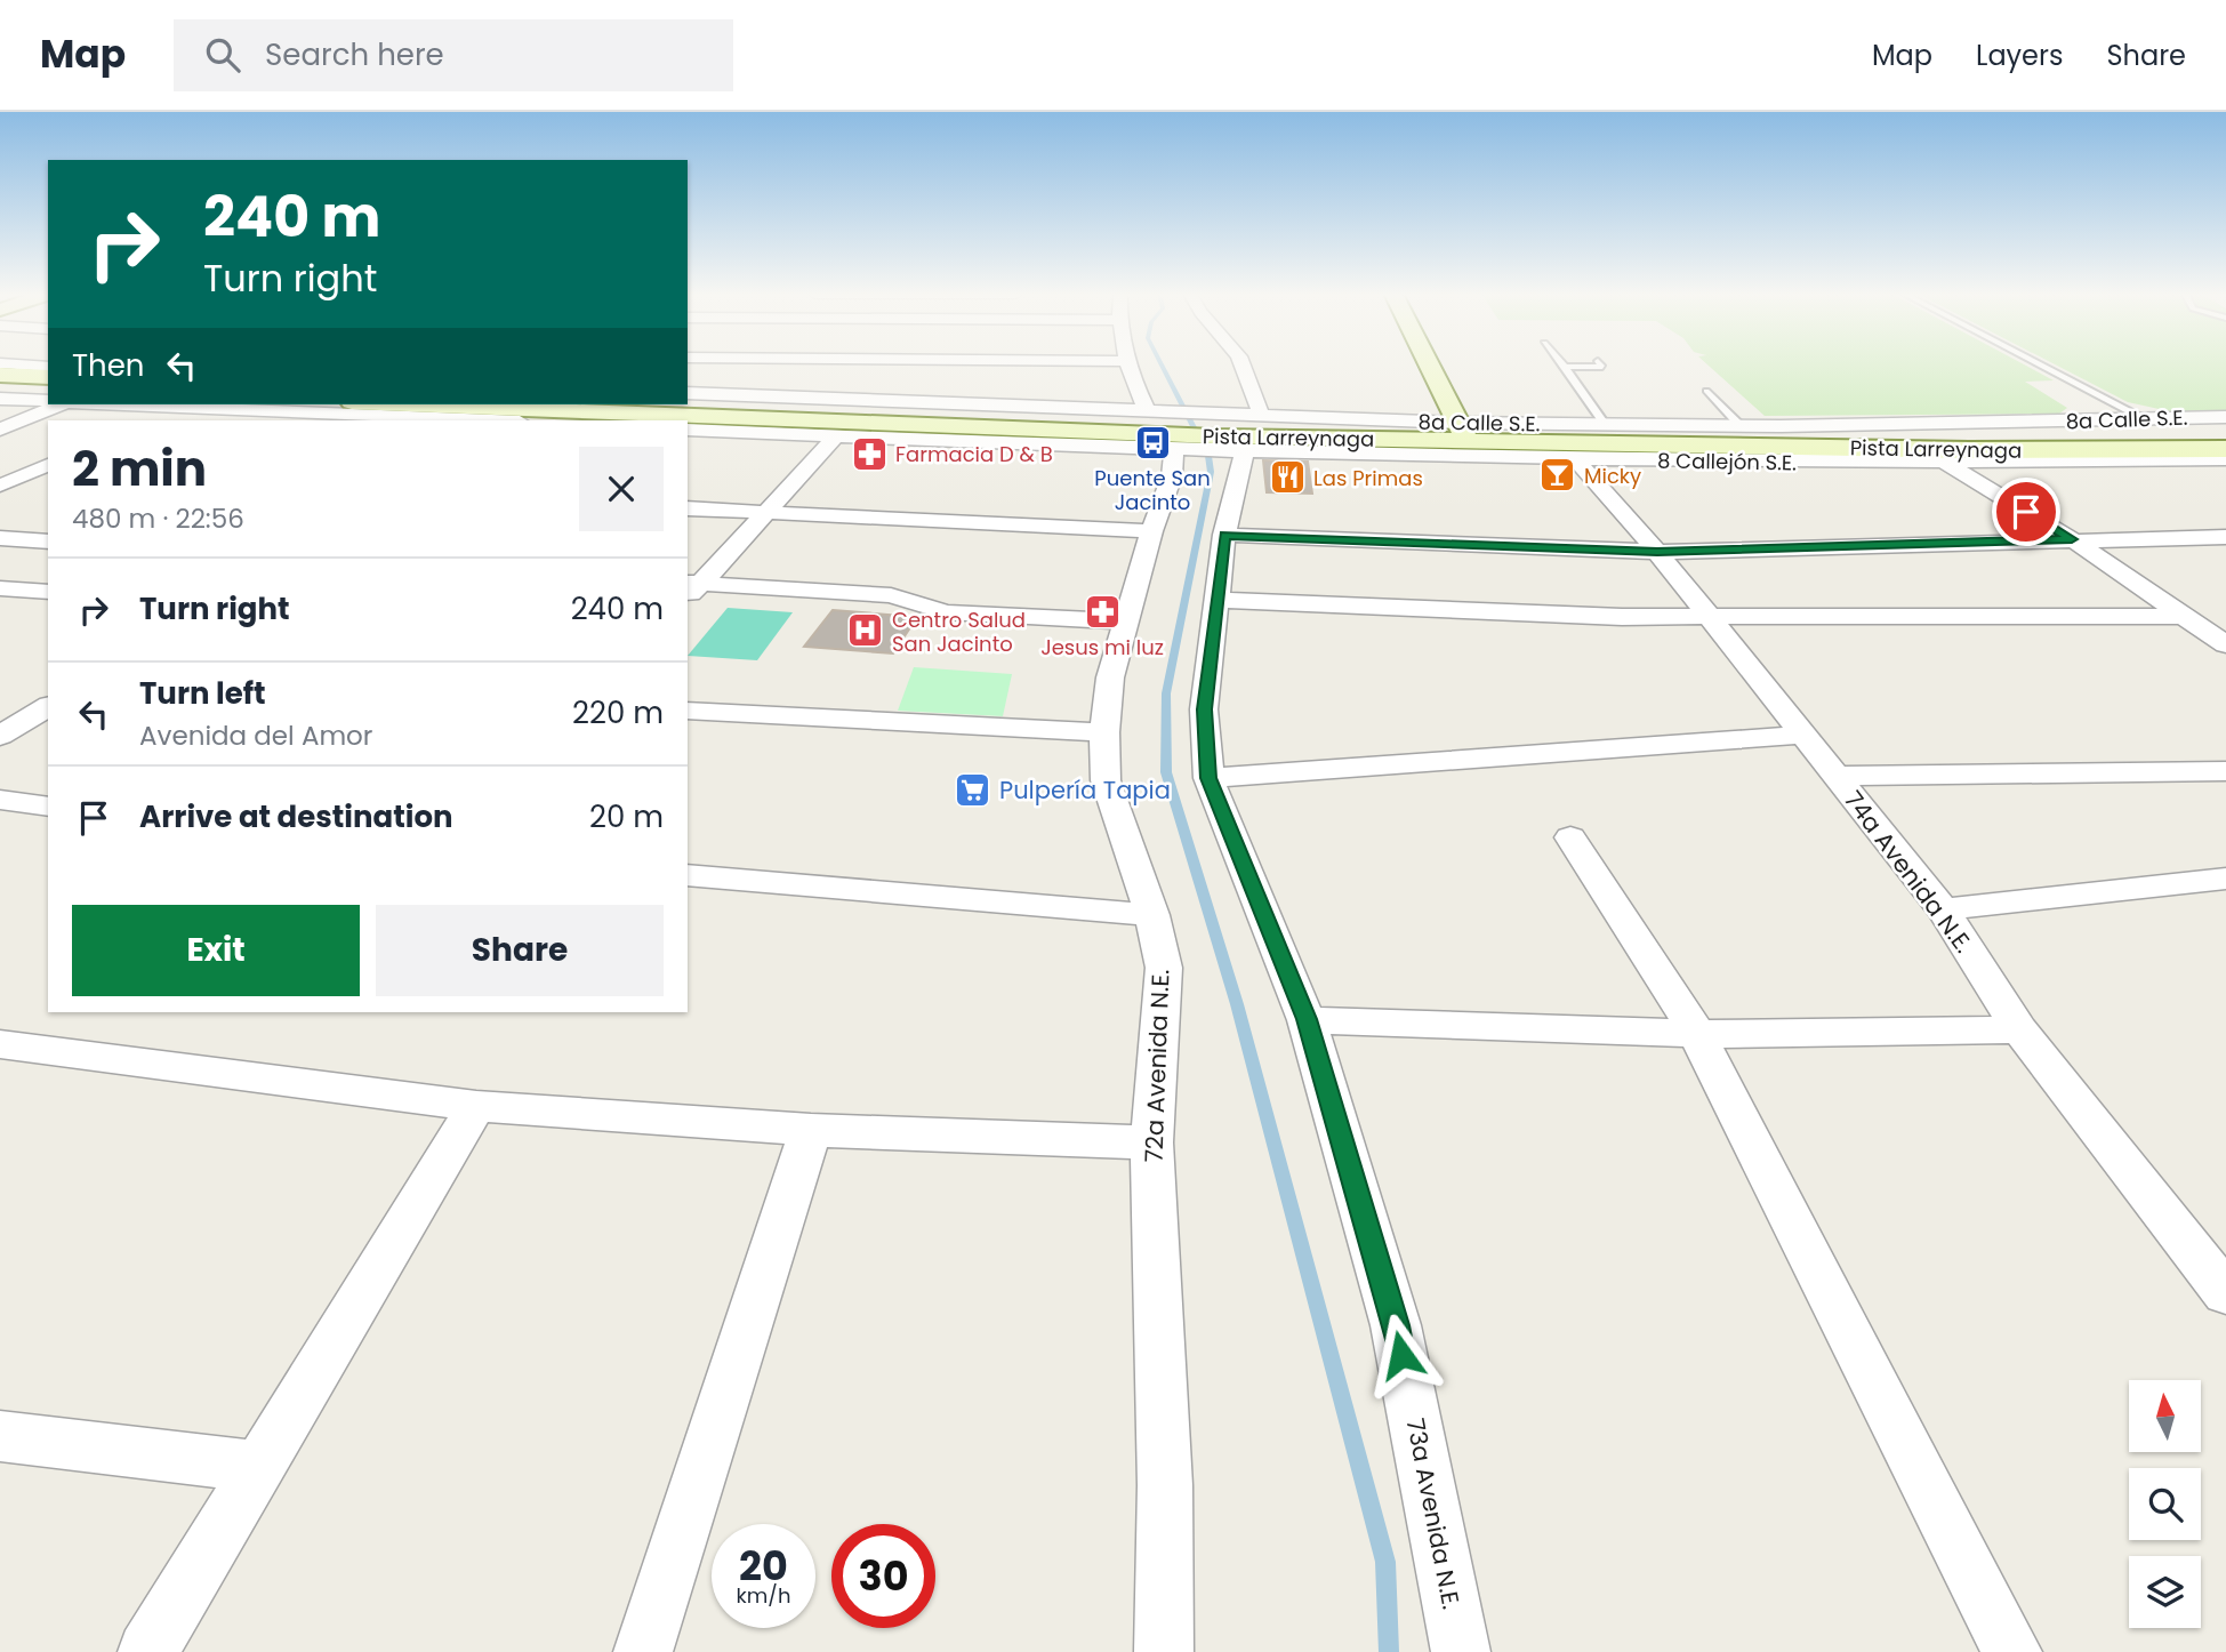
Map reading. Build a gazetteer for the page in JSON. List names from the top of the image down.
{
  "streets": {
    "main road": ["Pista Larreynaga"],
    "street": [
      "8a Calle S.E.",
      "8 Callejón S.E.",
      "74a Avenida N.E.",
      "72a Avenida N.E.",
      "73a Avenida N.E."
    ]
  },
  "crossings": [
    ["8a Calle S.E.", "Pista Larreynaga"],
    ["8a Calle S.E.", "8 Callejón S.E."],
    ["8a Calle S.E.", "73a Avenida N.E."],
    ["Pista Larreynaga", "8 Callejón S.E."],
    ["Pista Larreynaga", "72a Avenida N.E."],
    ["Pista Larreynaga", "73a Avenida N.E."],
    ["8 Callejón S.E.", "74a Avenida N.E."]
  ],
  "places": {
    "bus stop": ["Puente San Jacinto"],
    "pharmacy": ["Farmacia D & B", "Jesus mi luz"],
    "bar": ["Micky"],
    "restaurant": ["Las Primas"],
    "hospital": ["Centro Salud San Jacinto"],
    "supermarket": ["Pulpería Tapia"]
  },
  "north": "top",
  "page": {
    "header": "Map",
    "search": "Search here",
    "nav": ["Map", "Layers", "Share"],
    "turn": ["240 m", "Turn right"],
    "then": "Then",
    "heading": ["2 min", "480 m · 22:56"],
    "list": [
      {
        "name": "Turn right",
        "value": "240 m"
      },
      {
        "name": "Turn left",
        "note": "Avenida del Amor",
        "value": "220 m"
      },
      {
        "name": "Arrive at destination",
        "value": "20 m"
      }
    ],
    "buttons": ["Exit", "Share"],
    "speed": "20 km/h",
    "limit": "30"
  }
}
